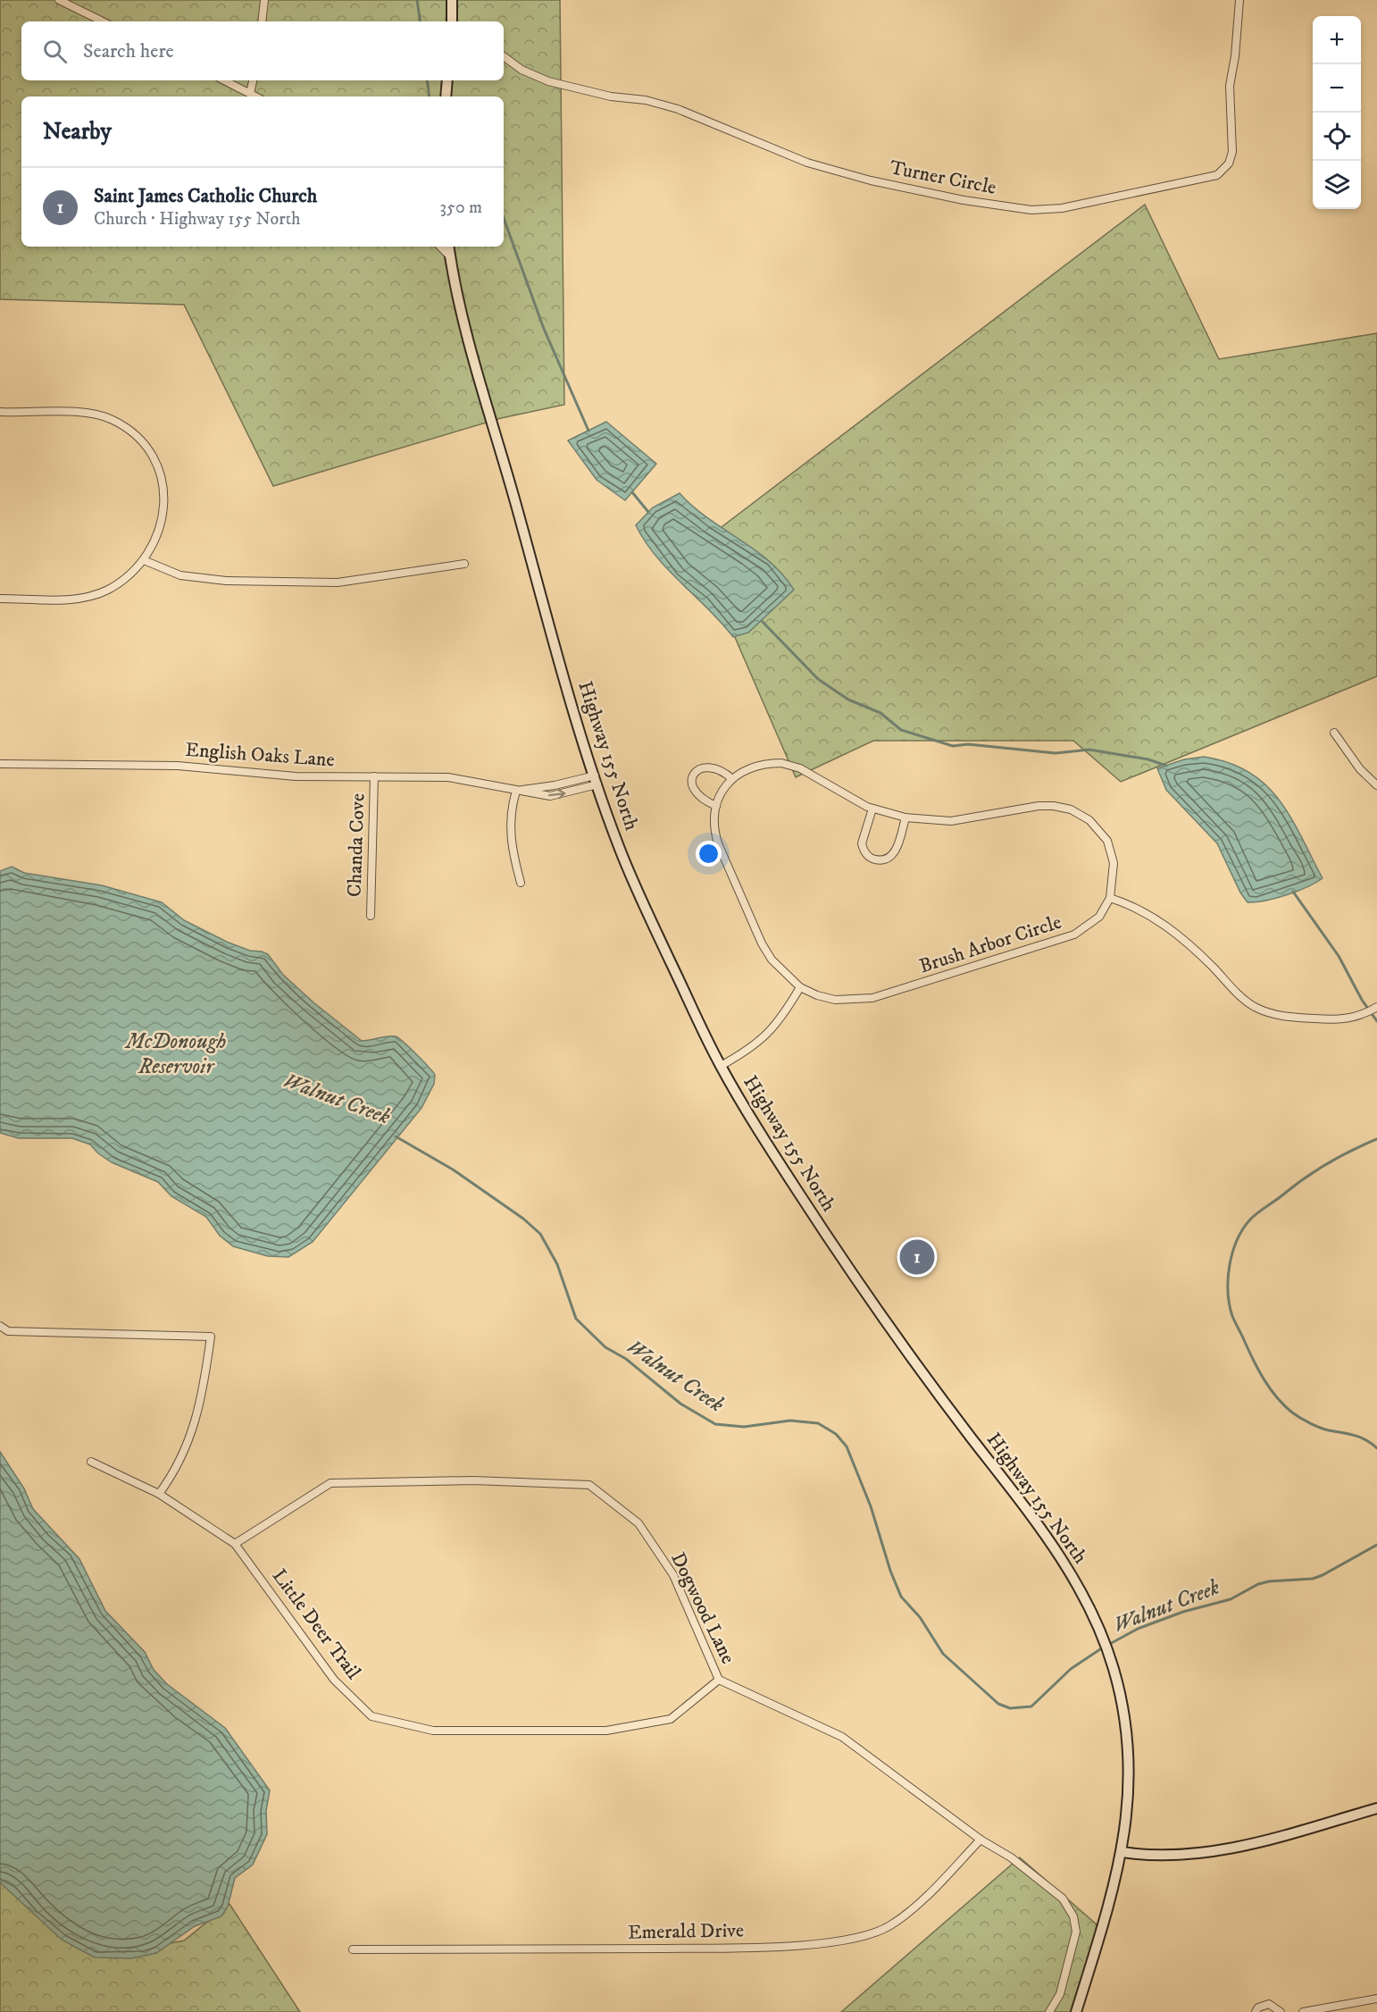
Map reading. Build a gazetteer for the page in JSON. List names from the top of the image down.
{
  "streets": {
    "main road": ["Highway 155 North"],
    "street": [
      "Turner Circle",
      "English Oaks Lane",
      "Chanda Cove",
      "Brush Arbor Circle",
      "Dogwood Lane",
      "Little Deer Trail",
      "Emerald Drive"
    ]
  },
  "crossings": [
    ["English Oaks Lane", "Highway 155 North"],
    ["English Oaks Lane", "Chanda Cove"],
    ["Dogwood Lane", "Little Deer Trail"],
    ["Dogwood Lane", "Emerald Drive"]
  ],
  "water": ["McDonough Reservoir", "Walnut Creek"],
  "page": {
    "map_buttons": ["+", "−"],
    "search": "Search here",
    "heading": "Nearby",
    "list": [
      {
        "mark": "1",
        "name": "Saint James Catholic Church",
        "note": "Church · Highway 155 North",
        "value": "350 m"
      }
    ],
    "pins": "1"
  }
}
